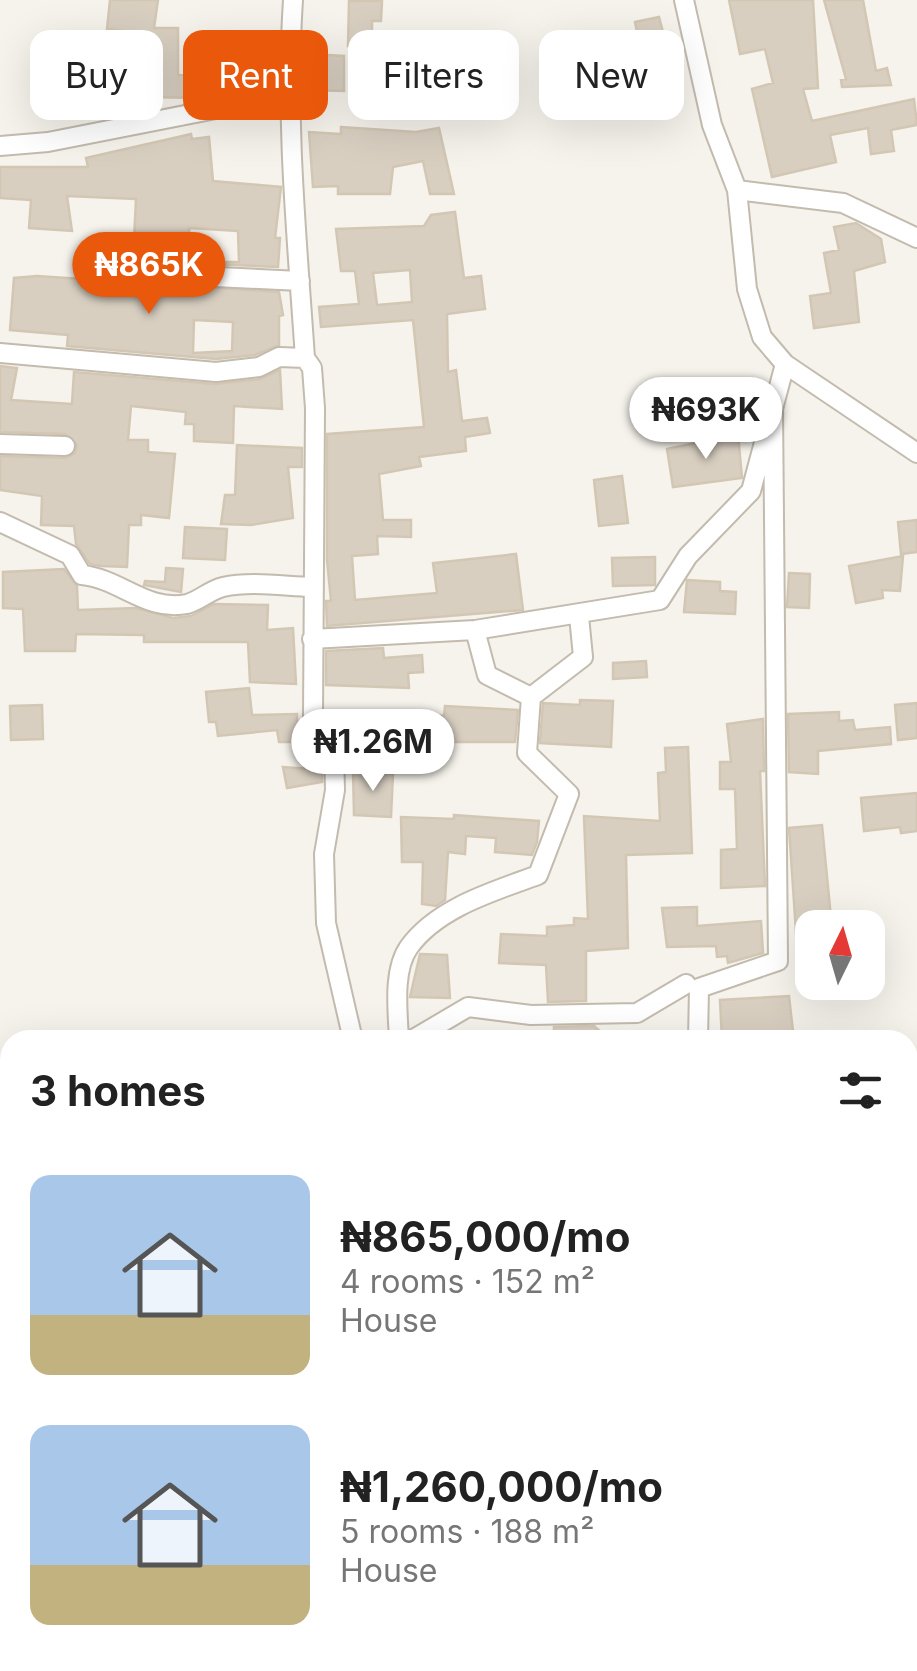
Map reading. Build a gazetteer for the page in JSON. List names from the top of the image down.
{
  "north": "top",
  "page": {
    "chip": [
      "Buy",
      "Rent",
      "Filters",
      "New"
    ],
    "price": ["₦865K", "₦693K", "₦1.26M"],
    "heading": "3 homes",
    "list": [
      {
        "name": "₦865,000/mo",
        "note": "4 rooms · 152 m² · House"
      },
      {
        "name": "₦1,260,000/mo",
        "note": "5 rooms · 188 m² · House"
      }
    ]
  }
}
